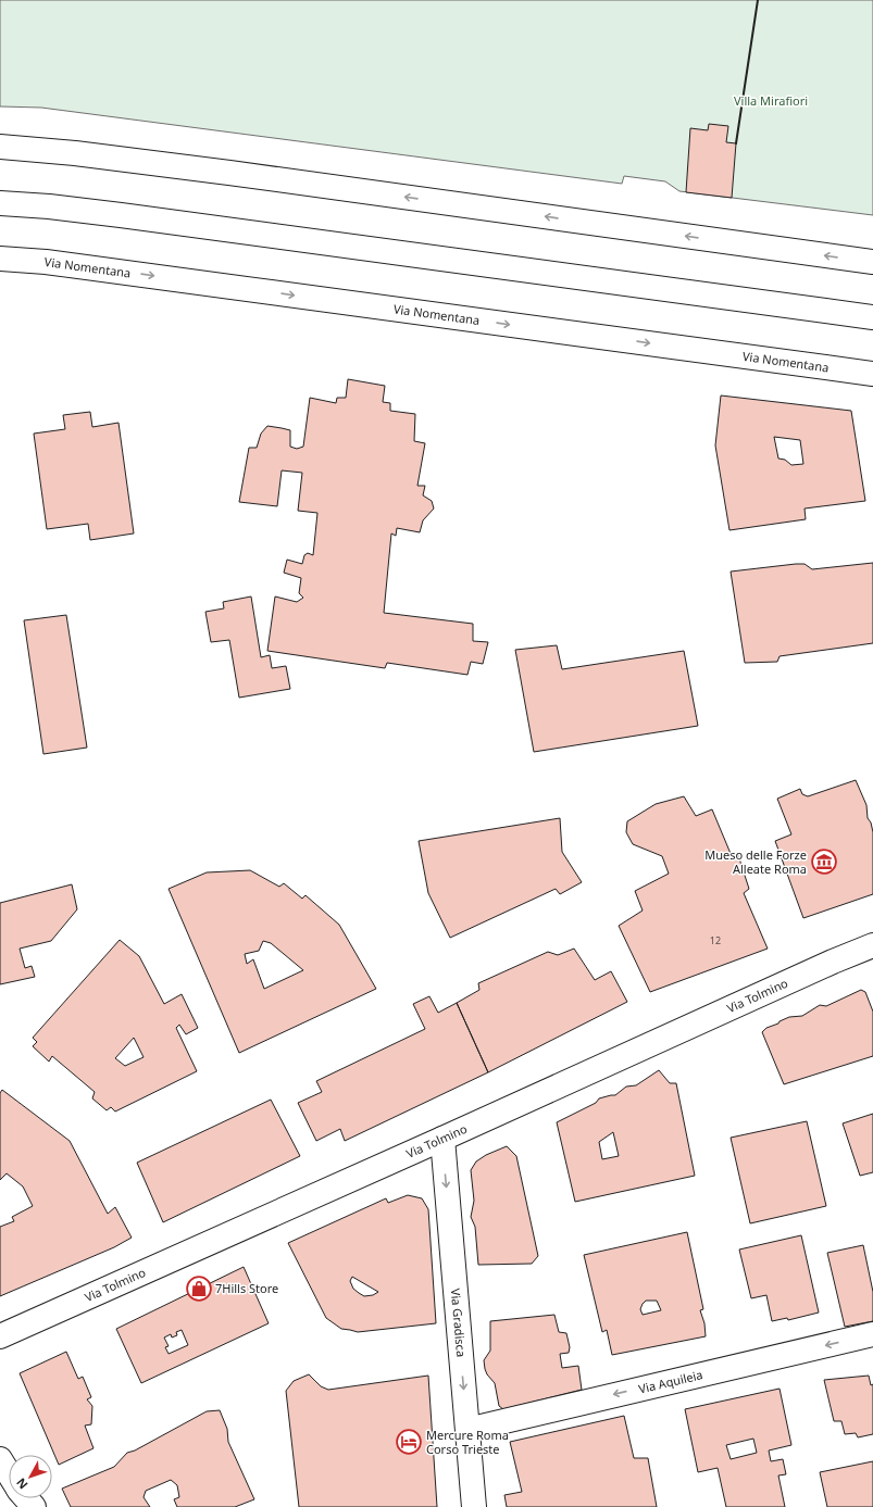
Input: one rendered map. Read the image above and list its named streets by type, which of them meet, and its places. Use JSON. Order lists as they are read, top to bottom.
{
  "streets": {
    "street": [
      "Via Nomentana",
      "Via Tolmino",
      "Via Gradisca",
      "Via Aquileia"
    ]
  },
  "crossings": [
    ["Via Tolmino", "Via Gradisca"],
    ["Via Gradisca", "Via Aquileia"]
  ],
  "one_way": ["Via Gradisca", "Via Aquileia"],
  "parks": ["Villa Mirafiori"],
  "places": {
    "museum": ["Mueso delle Forze Alleate Roma"],
    "shop": ["7Hills Store"],
    "hotel": ["Mercure Roma Corso Trieste"]
  },
  "house_numbers": ["12"],
  "north": "bottom left"
}
